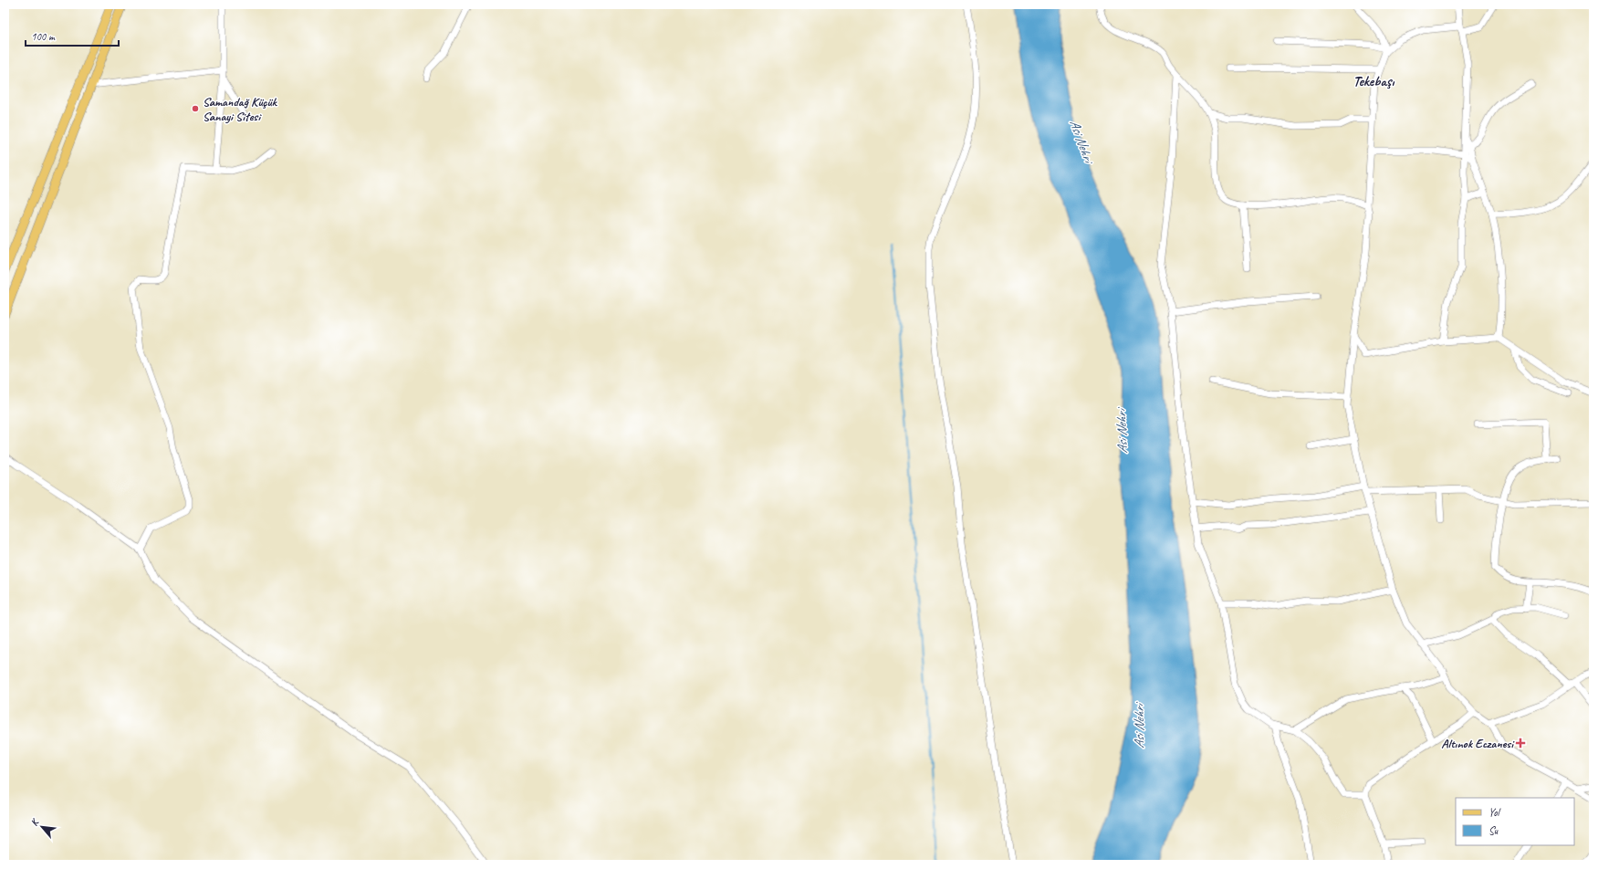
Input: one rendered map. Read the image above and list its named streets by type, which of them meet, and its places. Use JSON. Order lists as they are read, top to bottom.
{
  "districts": ["Tekebaşı"],
  "water": ["Asi Nehri"],
  "places": {
    "other": ["Samandağ Küçük Sanayi Sitesi"],
    "health": ["Altınok Eczanesi"]
  },
  "legend": ["Yol", "Su"],
  "scale_bar": "100 m",
  "north": "top left"
}
